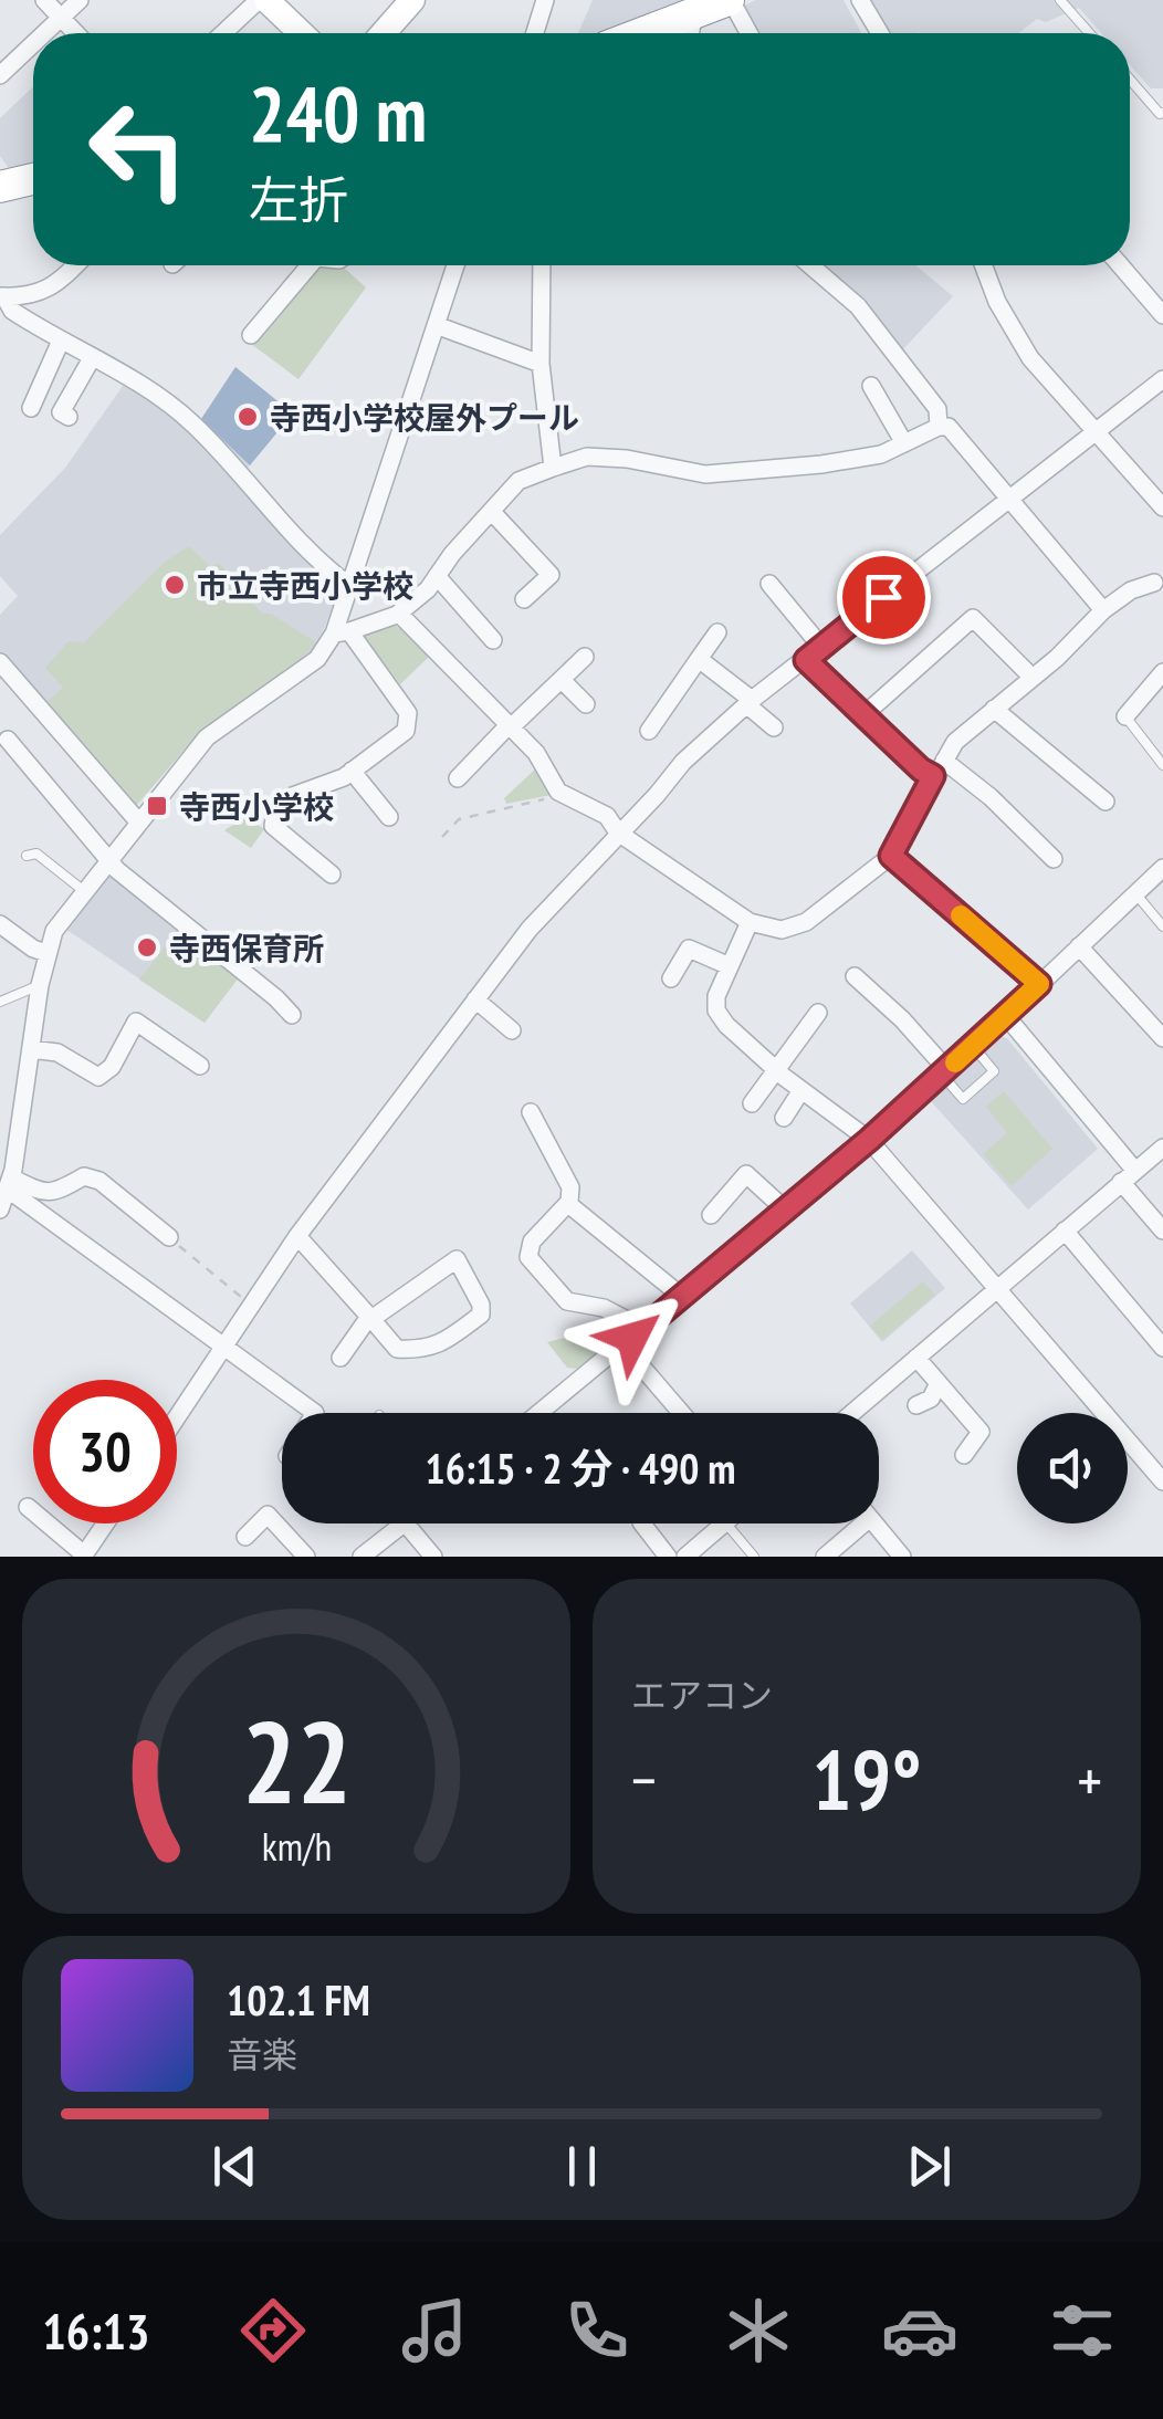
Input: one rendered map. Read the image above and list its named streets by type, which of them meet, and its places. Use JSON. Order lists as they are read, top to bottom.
{
  "places": {
    "other": ["寺西小学校屋外プール", "市立寺西小学校", "寺西保育所"],
    "transit": ["寺西小学校"]
  },
  "page": {
    "turn": ["240 m", "左折"],
    "limit": "30",
    "trip": "16:15 · 2 分 · 490 m",
    "tile": "エアコン",
    "heat": ["−", "19°", "+"],
    "song": ["102.1 FM", "音楽"],
    "tabs": "16:13",
    "gauge": ["22", "km/h"]
  }
}
